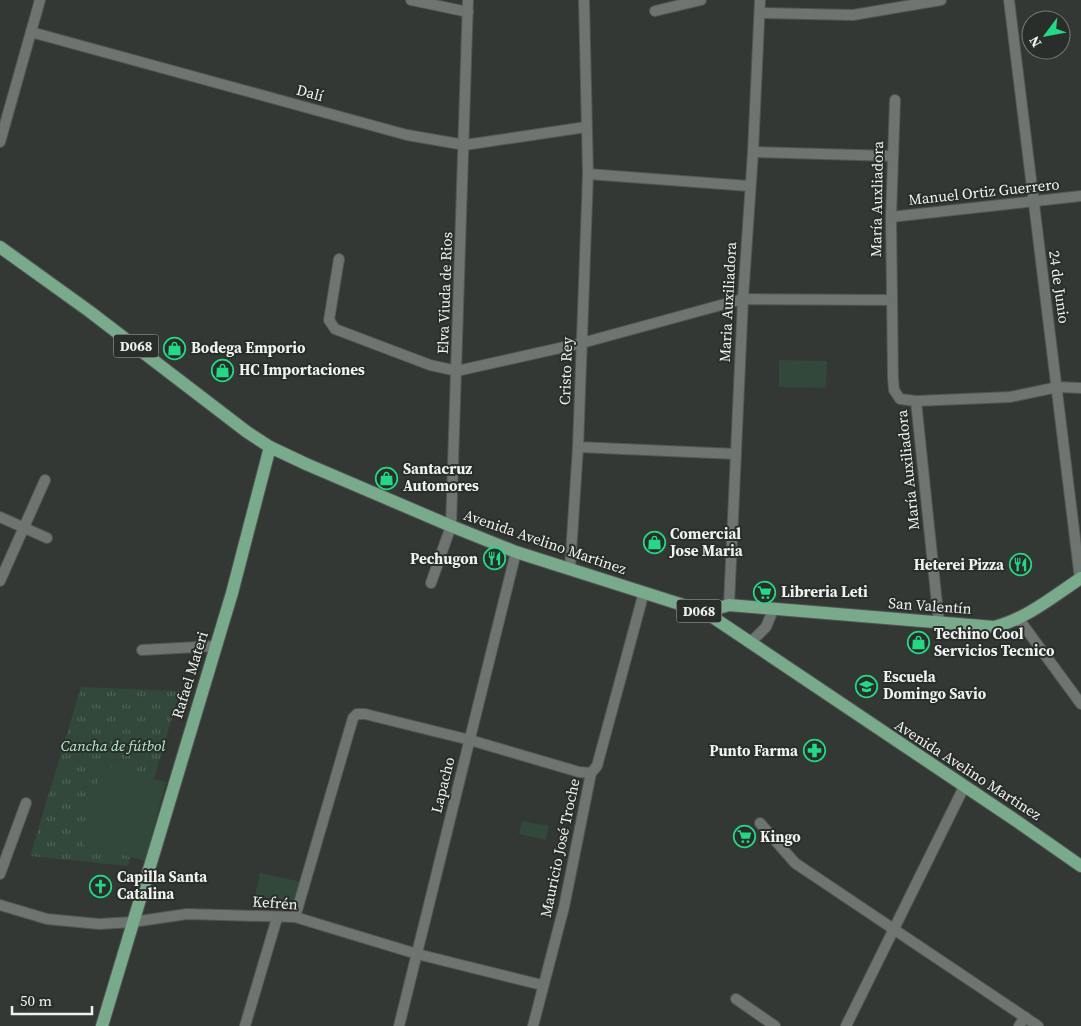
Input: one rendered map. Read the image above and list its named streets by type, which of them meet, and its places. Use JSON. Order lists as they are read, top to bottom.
{
  "streets": {
    "main road": [
      "D068",
      "Avenida Avelino Martinez",
      "San Valentín",
      "Rafael Materi"
    ],
    "street": [
      "Dalí",
      "Manuel Ortiz Guerrero",
      "María Auxliadora",
      "24 de Junio",
      "Elva Viuda de Rios",
      "Maria Auxiliadora",
      "Cristo Rey",
      "María Auxiliadora",
      "Lapacho",
      "Mauricio José Troche",
      "Kefrén"
    ]
  },
  "crossings": [
    ["Dalí", "Elva Viuda de Rios"],
    ["Dalí", "Cristo Rey"],
    ["Manuel Ortiz Guerrero", "María Auxliadora"],
    ["Manuel Ortiz Guerrero", "24 de Junio"],
    ["María Auxliadora", "María Auxiliadora"],
    ["24 de Junio", "San Valentín"],
    ["Elva Viuda de Rios", "Avenida Avelino Martinez"],
    ["Maria Auxiliadora", "San Valentín"],
    ["Cristo Rey", "Avenida Avelino Martinez"],
    ["María Auxiliadora", "San Valentín"],
    ["Avenida Avelino Martinez", "San Valentín"],
    ["Avenida Avelino Martinez", "Rafael Materi"],
    ["Avenida Avelino Martinez", "Lapacho"],
    ["Avenida Avelino Martinez", "Mauricio José Troche"],
    ["Rafael Materi", "Kefrén"],
    ["Lapacho", "Kefrén"],
    ["Mauricio José Troche", "Kefrén"]
  ],
  "parks": ["Cancha de fútbol"],
  "places": {
    "shop": [
      "Bodega Emporio",
      "HC Importaciones",
      "Santacruz Automores",
      "Comercial Jose Maria",
      "Techino Cool Servicios Tecnico"
    ],
    "restaurant": ["Pechugon", "Heterei Pizza"],
    "supermarket": ["Libreria Leti", "Kingo"],
    "school or university": ["Escuela Domingo Savio"],
    "pharmacy": ["Punto Farma"],
    "church": ["Capilla Santa Catalina"]
  },
  "scale_bar": "50 m",
  "north": "bottom left"
}
